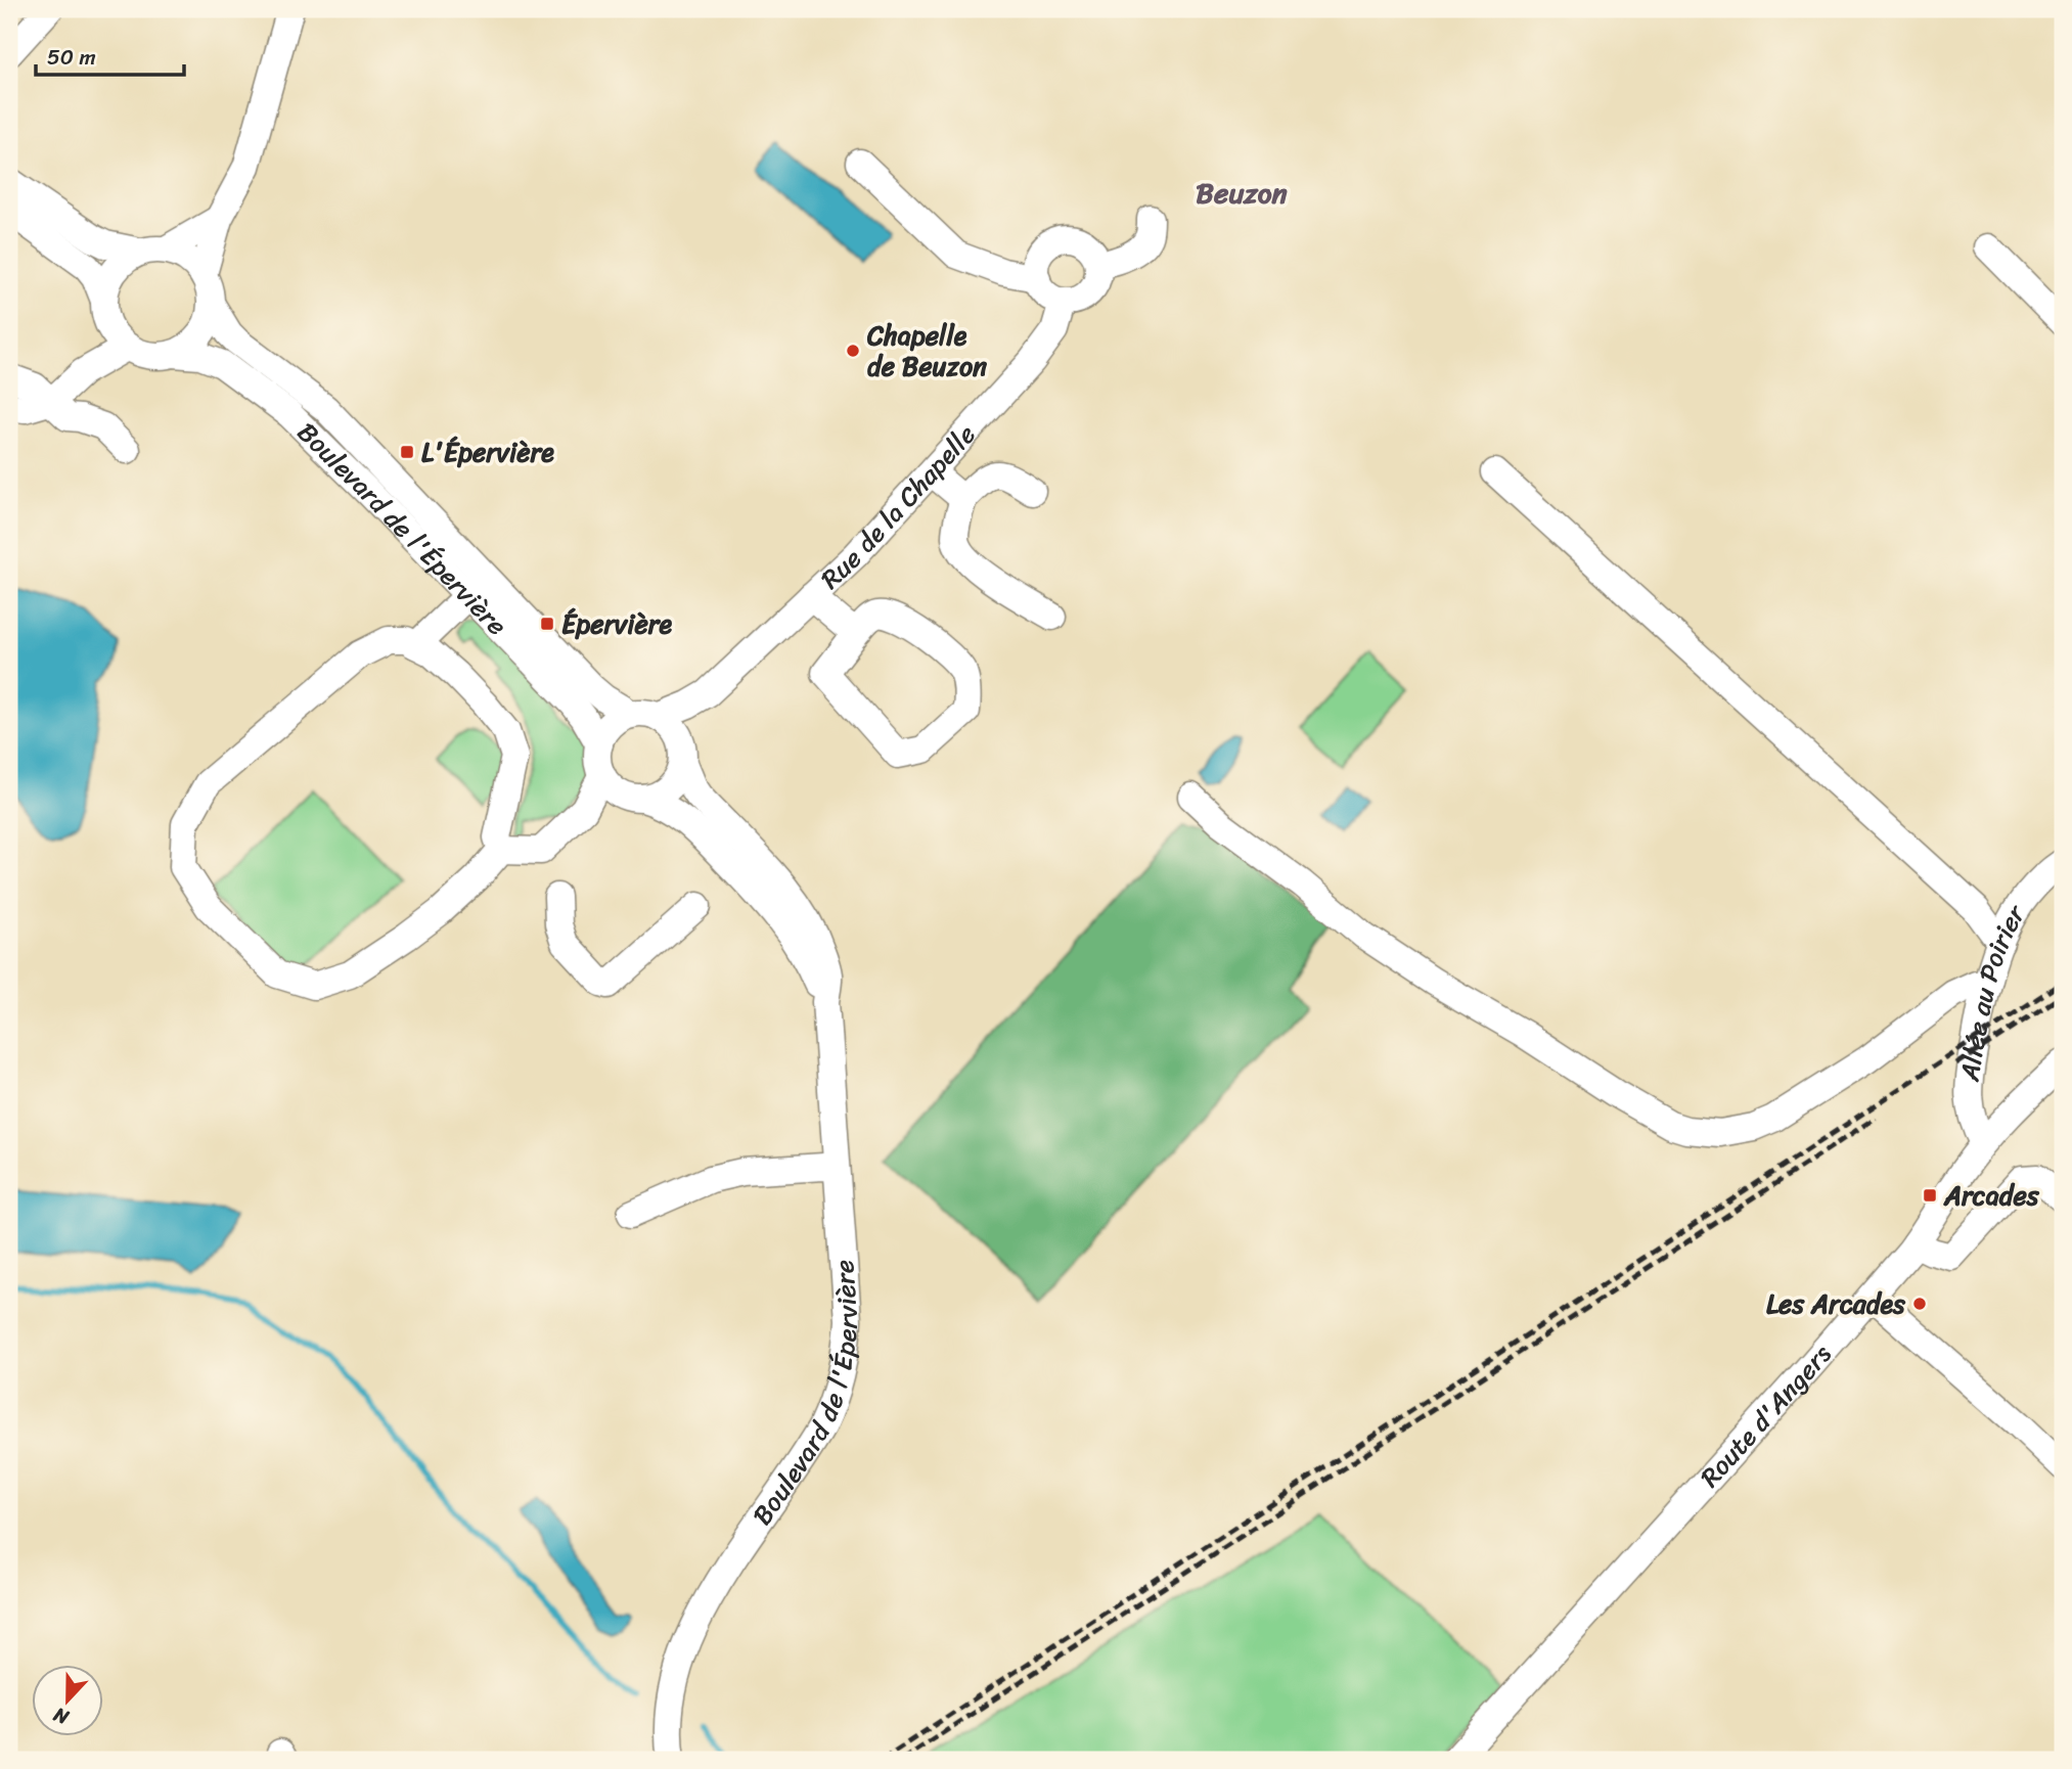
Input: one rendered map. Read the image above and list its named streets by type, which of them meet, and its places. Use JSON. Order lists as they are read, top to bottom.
{
  "streets": {
    "street": [
      "Rue de la Chapelle",
      "Boulevard de l'Épervière",
      "Allée au Poirier",
      "Route d'Angers"
    ]
  },
  "crossings": [
    ["Rue de la Chapelle", "Boulevard de l'Épervière"],
    ["Allée au Poirier", "Route d'Angers"]
  ],
  "districts": ["Beuzon"],
  "places": {
    "other": ["Chapelle de Beuzon", "Les Arcades"],
    "transit": ["L'Épervière", "Épervière", "Arcades"]
  },
  "scale_bar": "50 m",
  "north": "bottom"
}
